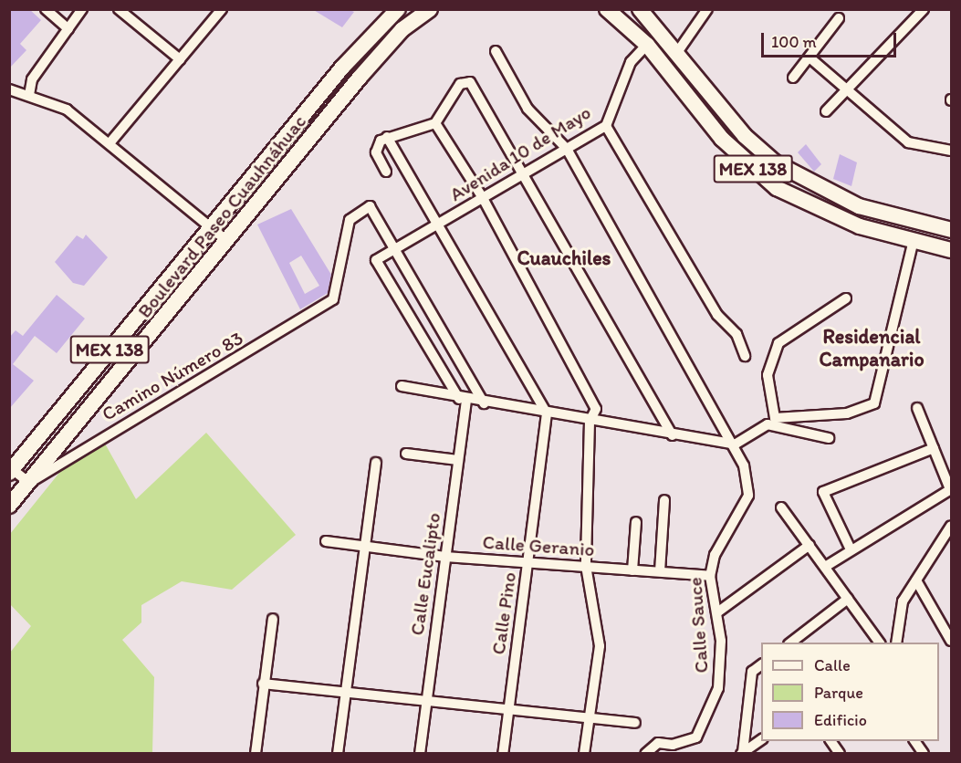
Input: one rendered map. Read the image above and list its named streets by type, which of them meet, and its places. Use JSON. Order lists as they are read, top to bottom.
{
  "streets": {
    "main road": ["MEX 138", "Boulevard Paseo Cuauhnáhuac"],
    "street": [
      "Avenida 10 de Mayo",
      "Camino Número 83",
      "Calle Geranio",
      "Calle Eucalipto",
      "Calle Pino",
      "Calle Sauce"
    ]
  },
  "crossings": [
    ["Avenida 10 de Mayo", "MEX 138"],
    ["Avenida 10 de Mayo", "Camino Número 83"],
    ["Avenida 10 de Mayo", "Calle Eucalipto"],
    ["Avenida 10 de Mayo", "Calle Sauce"],
    ["Boulevard Paseo Cuauhnáhuac", "Camino Número 83"],
    ["Calle Geranio", "Calle Eucalipto"],
    ["Calle Geranio", "Calle Pino"],
    ["Calle Geranio", "Calle Sauce"]
  ],
  "districts": ["Cuauchiles", "Residencial Campanario"],
  "legend": ["Calle", "Parque", "Edificio"],
  "scale_bar": "100 m"
}
